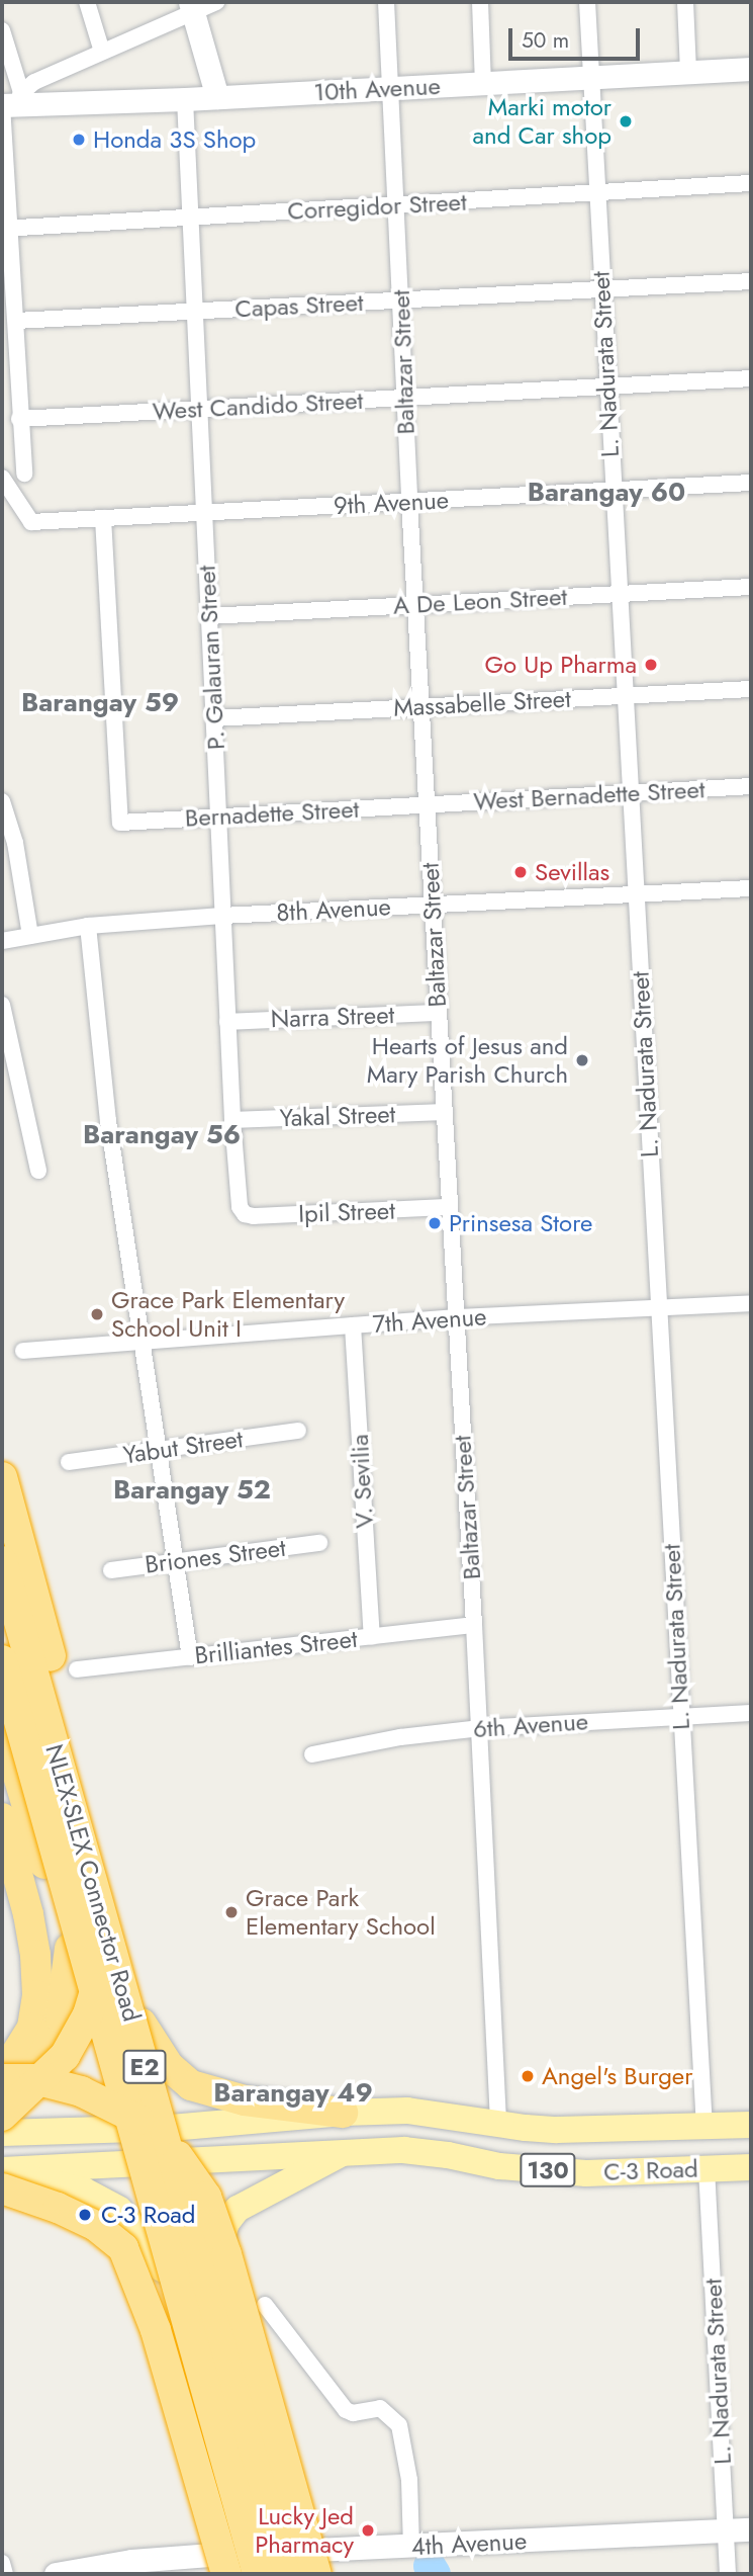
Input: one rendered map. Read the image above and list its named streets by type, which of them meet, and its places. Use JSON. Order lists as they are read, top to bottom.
{
  "streets": {
    "highway": ["NLEX-SLEX Connector Road", "E2"],
    "main road": ["130", "C-3 Road"],
    "street": [
      "10th Avenue",
      "Corregidor Street",
      "Capas Street",
      "Baltazar Street",
      "L. Nadurata Street",
      "West Candido Street",
      "9th Avenue",
      "A De Leon Street",
      "P. Galauran Street",
      "Massabelle Street",
      "West Bernadette Street",
      "Bernadette Street",
      "8th Avenue",
      "Narra Street",
      "Yakal Street",
      "Ipil Street",
      "7th Avenue",
      "Yabut Street",
      "V. Sevilia",
      "Briones Street",
      "Brilliantes Street",
      "6th Avenue",
      "4th Avenue"
    ]
  },
  "crossings": [
    ["10th Avenue", "Baltazar Street"],
    ["10th Avenue", "L. Nadurata Street"],
    ["10th Avenue", "P. Galauran Street"],
    ["Corregidor Street", "Baltazar Street"],
    ["Corregidor Street", "L. Nadurata Street"],
    ["Corregidor Street", "P. Galauran Street"],
    ["Capas Street", "Baltazar Street"],
    ["Capas Street", "L. Nadurata Street"],
    ["Capas Street", "P. Galauran Street"],
    ["Baltazar Street", "West Candido Street"],
    ["Baltazar Street", "9th Avenue"],
    ["Baltazar Street", "A De Leon Street"],
    ["Baltazar Street", "Massabelle Street"],
    ["Baltazar Street", "West Bernadette Street"],
    ["Baltazar Street", "Bernadette Street"],
    ["Baltazar Street", "8th Avenue"],
    ["Baltazar Street", "Narra Street"],
    ["Baltazar Street", "Yakal Street"],
    ["Baltazar Street", "Ipil Street"],
    ["Baltazar Street", "7th Avenue"],
    ["Baltazar Street", "Brilliantes Street"],
    ["Baltazar Street", "6th Avenue"],
    ["Baltazar Street", "C-3 Road"],
    ["L. Nadurata Street", "West Candido Street"],
    ["L. Nadurata Street", "9th Avenue"],
    ["L. Nadurata Street", "A De Leon Street"],
    ["L. Nadurata Street", "Massabelle Street"],
    ["L. Nadurata Street", "West Bernadette Street"],
    ["L. Nadurata Street", "8th Avenue"],
    ["L. Nadurata Street", "7th Avenue"],
    ["L. Nadurata Street", "6th Avenue"],
    ["L. Nadurata Street", "C-3 Road"],
    ["L. Nadurata Street", "4th Avenue"],
    ["West Candido Street", "P. Galauran Street"],
    ["9th Avenue", "P. Galauran Street"],
    ["9th Avenue", "Bernadette Street"],
    ["A De Leon Street", "P. Galauran Street"],
    ["P. Galauran Street", "Massabelle Street"],
    ["P. Galauran Street", "Bernadette Street"],
    ["P. Galauran Street", "8th Avenue"],
    ["P. Galauran Street", "Narra Street"],
    ["P. Galauran Street", "Yakal Street"],
    ["P. Galauran Street", "Ipil Street"],
    ["West Bernadette Street", "Bernadette Street"],
    ["7th Avenue", "V. Sevilia"],
    ["V. Sevilia", "Brilliantes Street"],
    ["NLEX-SLEX Connector Road", "4th Avenue"]
  ],
  "districts": [
    "Barangay 60",
    "Barangay 59",
    "Barangay 56",
    "Barangay 52",
    "Barangay 49"
  ],
  "places": [
    "Marki motor and Car shop",
    "Honda 3S Shop",
    "Go Up Pharma",
    "Sevillas",
    "Hearts of Jesus and Mary Parish Church",
    "Prinsesa Store",
    "Grace Park Elementary School Unit I",
    "Grace Park Elementary School",
    "Angel's Burger",
    "C-3 Road",
    "Lucky Jed Pharmacy"
  ],
  "scale_bar": "50 m"
}
